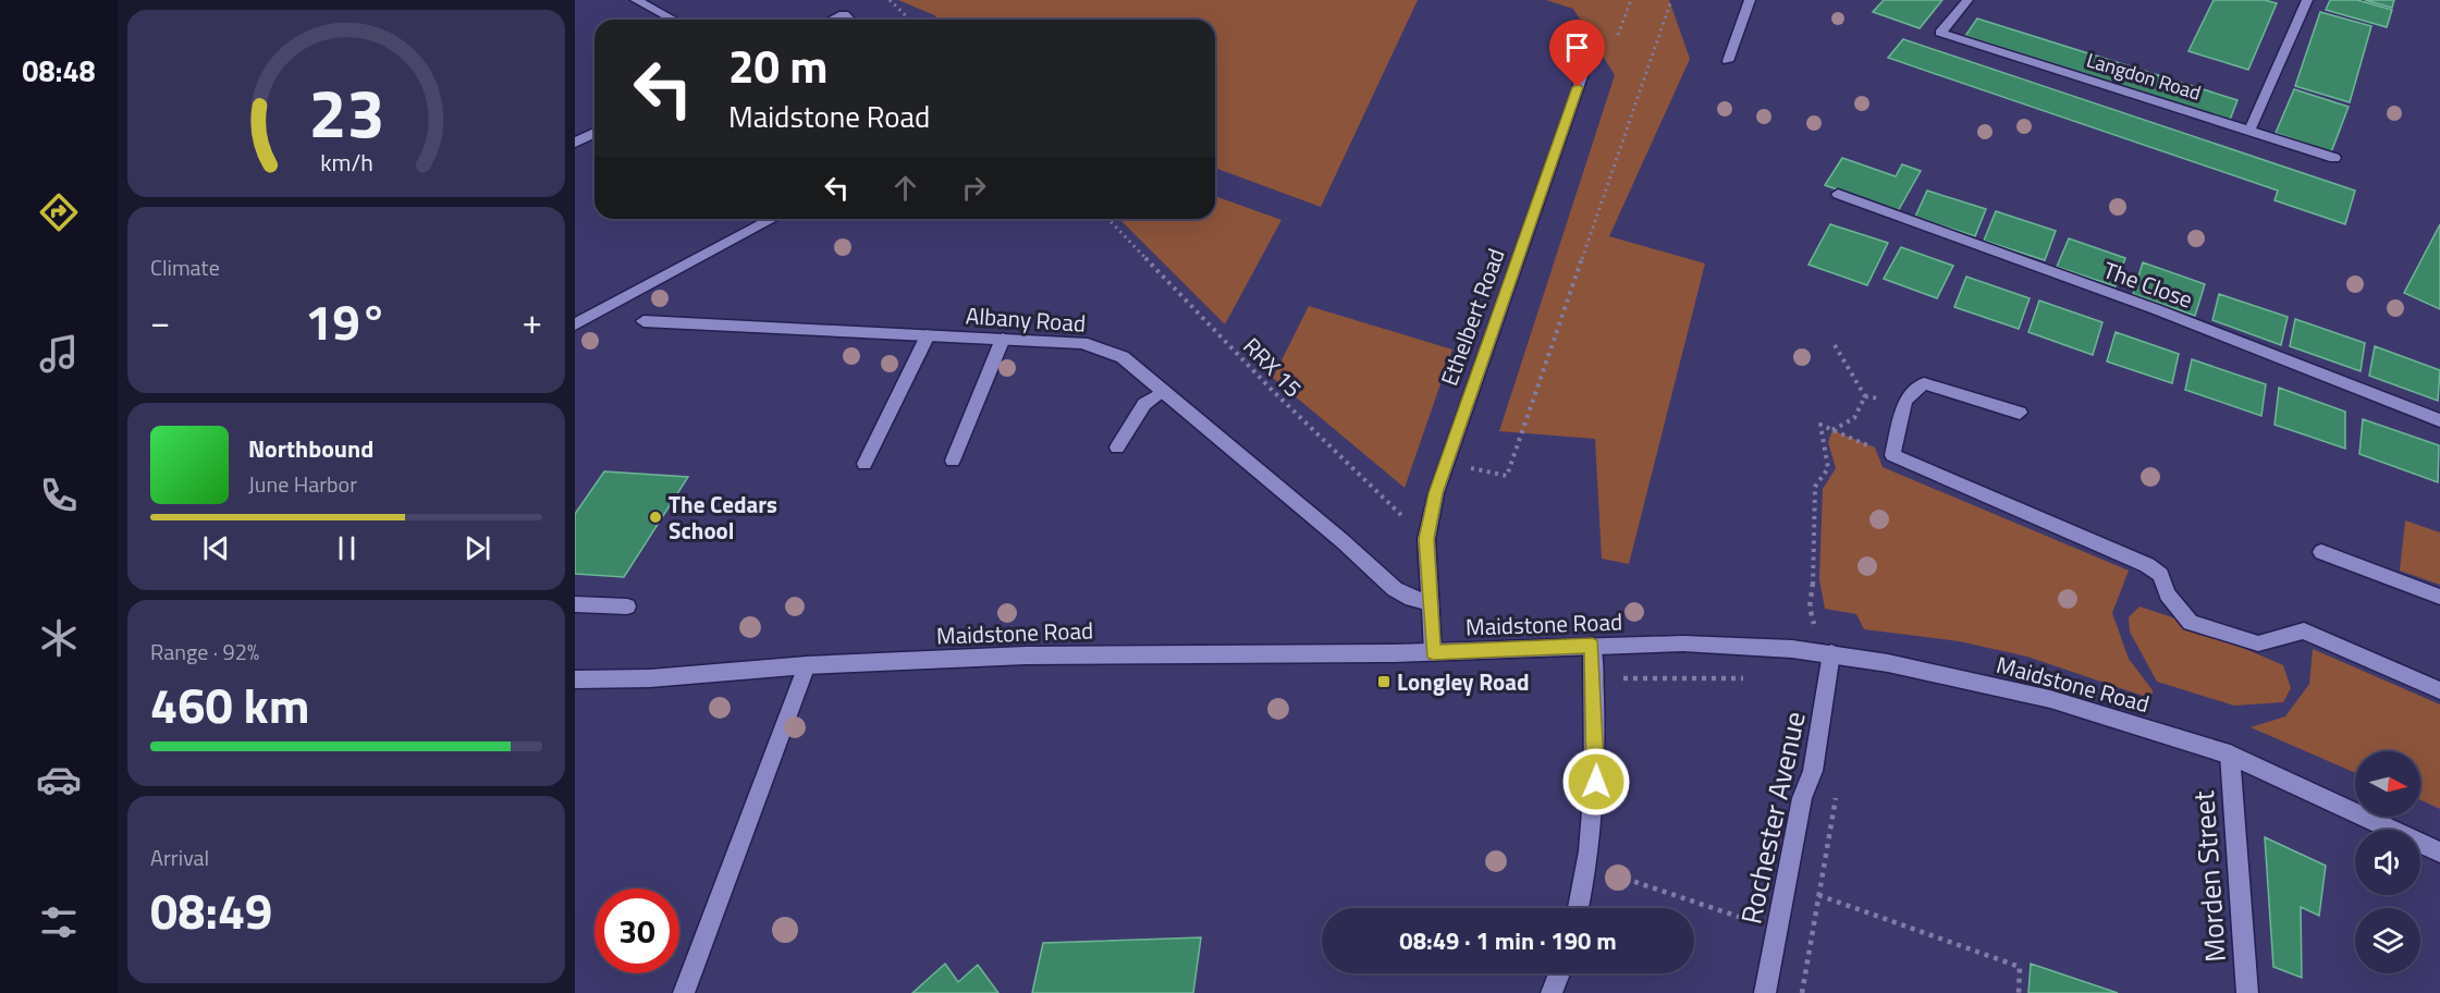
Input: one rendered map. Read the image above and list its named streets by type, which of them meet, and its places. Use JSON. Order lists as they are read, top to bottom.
{
  "streets": {
    "street": [
      "Langdon Road",
      "The Close",
      "Ethelbert Road",
      "Albany Road",
      "Maidstone Road",
      "Rochester Avenue",
      "Morden Street"
    ],
    "path": ["RRX 15"]
  },
  "crossings": [
    ["Ethelbert Road", "Albany Road"],
    ["Ethelbert Road", "RRX 15"],
    ["Ethelbert Road", "Maidstone Road"],
    ["Maidstone Road", "Rochester Avenue"],
    ["Maidstone Road", "Morden Street"]
  ],
  "places": {
    "other": ["The Cedars School"],
    "transit": ["Longley Road"]
  },
  "north": "right",
  "page": {
    "tabs": "08:48",
    "turn": ["20 m", "Maidstone Road"],
    "tile": [
      "Climate",
      ["Range · 92%", "460 km"],
      ["Arrival", "08:49"]
    ],
    "heat": ["−", "19°", "+"],
    "song": ["Northbound", "June Harbor"],
    "limit": "30",
    "trip": "08:49 · 1 min · 190 m",
    "gauge": ["23", "km/h"]
  }
}
